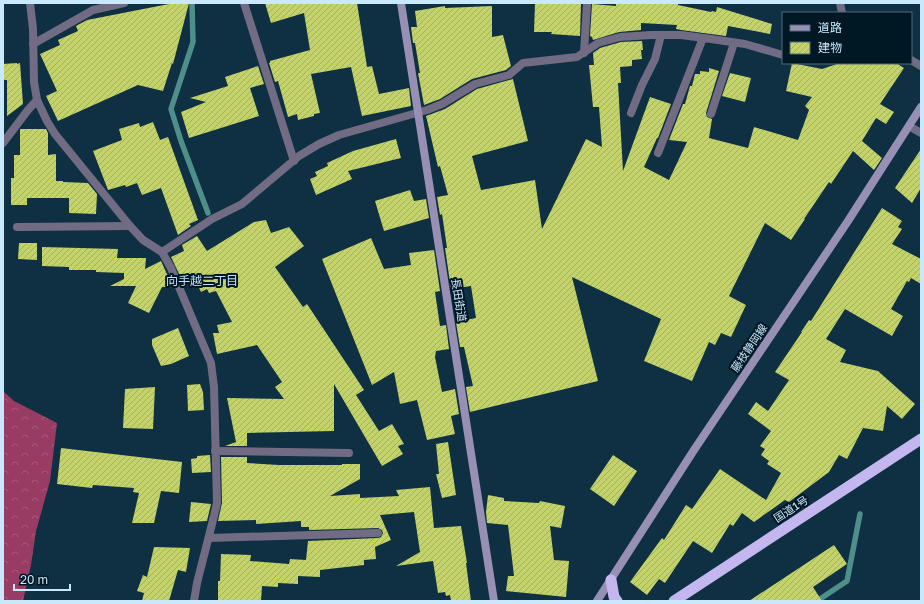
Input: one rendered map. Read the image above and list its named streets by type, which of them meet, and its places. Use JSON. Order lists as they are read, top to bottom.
{
  "streets": {
    "highway": ["国道1号"],
    "main road": ["長田街道", "藤枝静岡線"]
  },
  "districts": ["向手越二丁目"],
  "legend": ["道路", "建物"],
  "scale_bar": "20 m"
}
